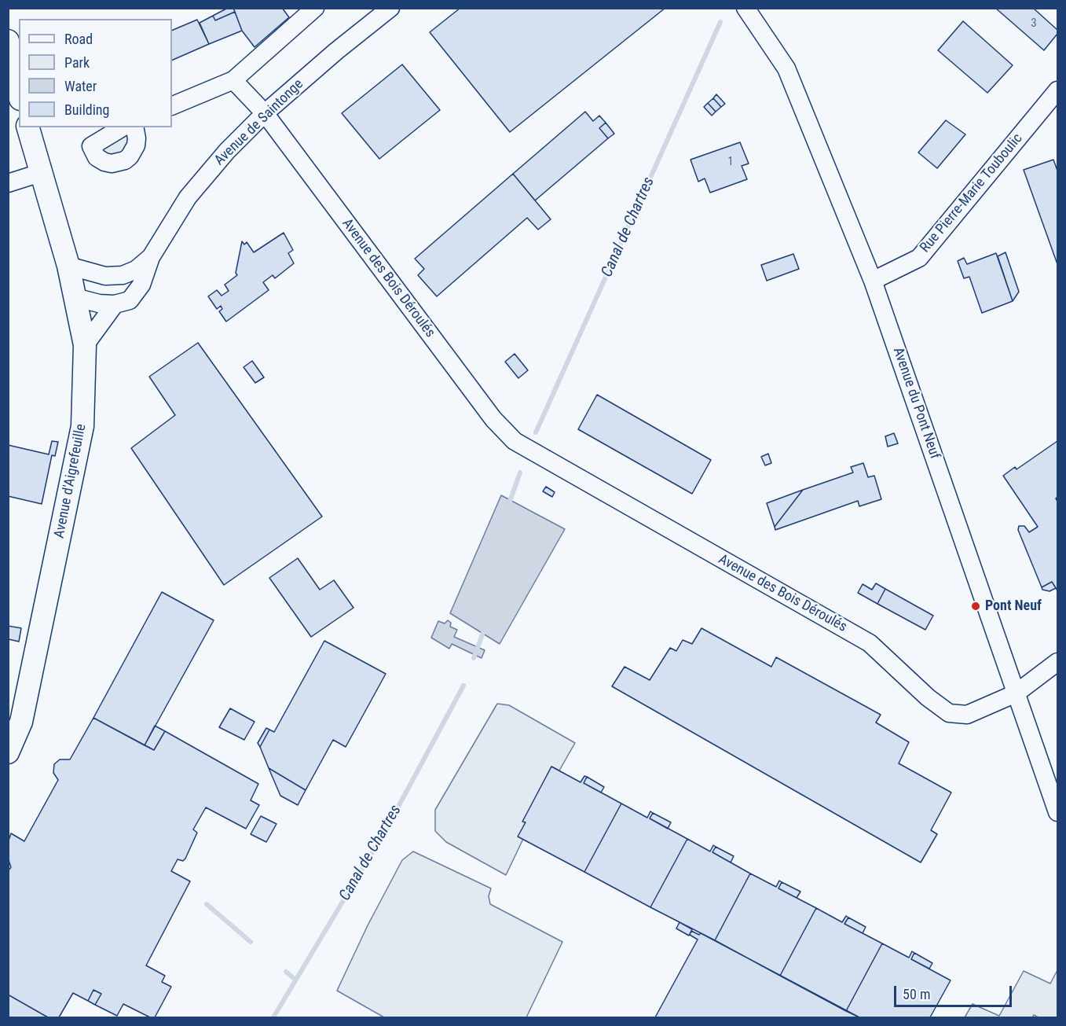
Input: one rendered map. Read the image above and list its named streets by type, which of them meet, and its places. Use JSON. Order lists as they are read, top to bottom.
{
  "streets": {
    "main road": ["Avenue d'Aigrefeuille"],
    "street": [
      "Avenue de Saintonge",
      "Rue Pierre-Marie Touboulic",
      "Avenue des Bois Déroulés",
      "Avenue du Pont Neuf"
    ]
  },
  "crossings": [
    ["Avenue de Saintonge", "Avenue des Bois Déroulés"],
    ["Avenue de Saintonge", "Avenue d'Aigrefeuille"],
    ["Rue Pierre-Marie Touboulic", "Avenue du Pont Neuf"],
    ["Avenue des Bois Déroulés", "Avenue du Pont Neuf"]
  ],
  "water": ["Canal de Chartres"],
  "places": ["Pont Neuf"],
  "house_numbers": ["3", "1"],
  "legend": [
    "Road",
    "Park",
    "Water",
    "Building"
  ],
  "scale_bar": "50 m"
}
